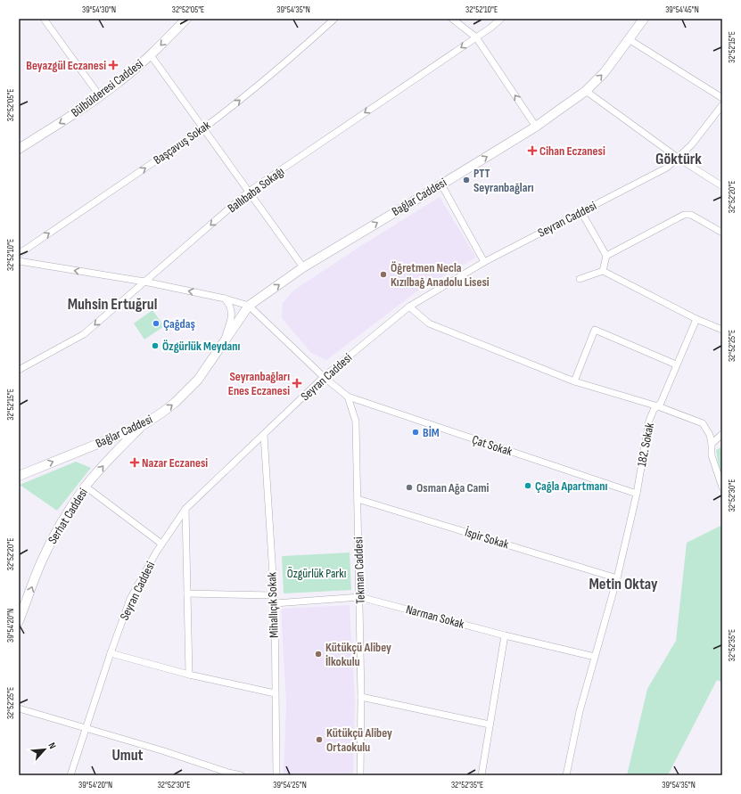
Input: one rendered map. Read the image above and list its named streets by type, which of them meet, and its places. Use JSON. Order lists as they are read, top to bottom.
{
  "streets": {
    "main road": ["Bülbülderesi Caddesi", "Bağlar Caddesi", "Serhat Caddesi"],
    "street": [
      "Başçavuş Sokak",
      "Ballıbaba Sokağı",
      "Seyran Caddesi",
      "182. Sokak",
      "Çat Sokak",
      "İspir Sokak",
      "Tekman Caddesi",
      "Mihallıçık Sokak",
      "Narman Sokak"
    ]
  },
  "crossings": [
    ["Bağlar Caddesi", "Serhat Caddesi"],
    ["Seyran Caddesi", "Mihallıçık Sokak"],
    ["182. Sokak", "Çat Sokak"],
    ["182. Sokak", "İspir Sokak"],
    ["182. Sokak", "Narman Sokak"],
    ["Çat Sokak", "Tekman Caddesi"],
    ["İspir Sokak", "Tekman Caddesi"],
    ["Tekman Caddesi", "Narman Sokak"],
    ["Mihallıçık Sokak", "Narman Sokak"]
  ],
  "one_way": [
    "Bülbülderesi Caddesi",
    "Başçavuş Sokak",
    "Ballıbaba Sokağı",
    "Bağlar Caddesi",
    "Serhat Caddesi"
  ],
  "districts": [
    "Göktürk",
    "Muhsin Ertuğrul",
    "Metin Oktay",
    "Umut"
  ],
  "parks": ["Özgürlük Parkı"],
  "places": {
    "health": [
      "Beyazgül Eczanesi",
      "Cihan Eczanesi",
      "Seyranbağları Enes Eczanesi",
      "Nazar Eczanesi"
    ],
    "other": [
      "PTT Seyranbağları",
      "Öğretmen Necla Kızılbağ Anadolu Lisesi",
      "Çağdaş",
      "Özgürlük Meydanı",
      "BİM",
      "Çağla Apartmanı",
      "Osman Ağa Cami",
      "Kütükçü Alibey İlkokulu",
      "Kütükçü Alibey Ortaokulu"
    ]
  },
  "north": "top right",
  "coordinates": [
    "39°54'30\"N",
    "32°52'05\"E",
    "39°54'35\"N",
    "32°52'10\"E",
    "39°54'45\"N",
    "32°52'15\"E",
    "32°52'20\"E",
    "32°52'25\"E",
    "32°52'30\"E",
    "39°54'20\"N",
    "32°52'35\"E",
    "39°54'25\"N"
  ]
}
